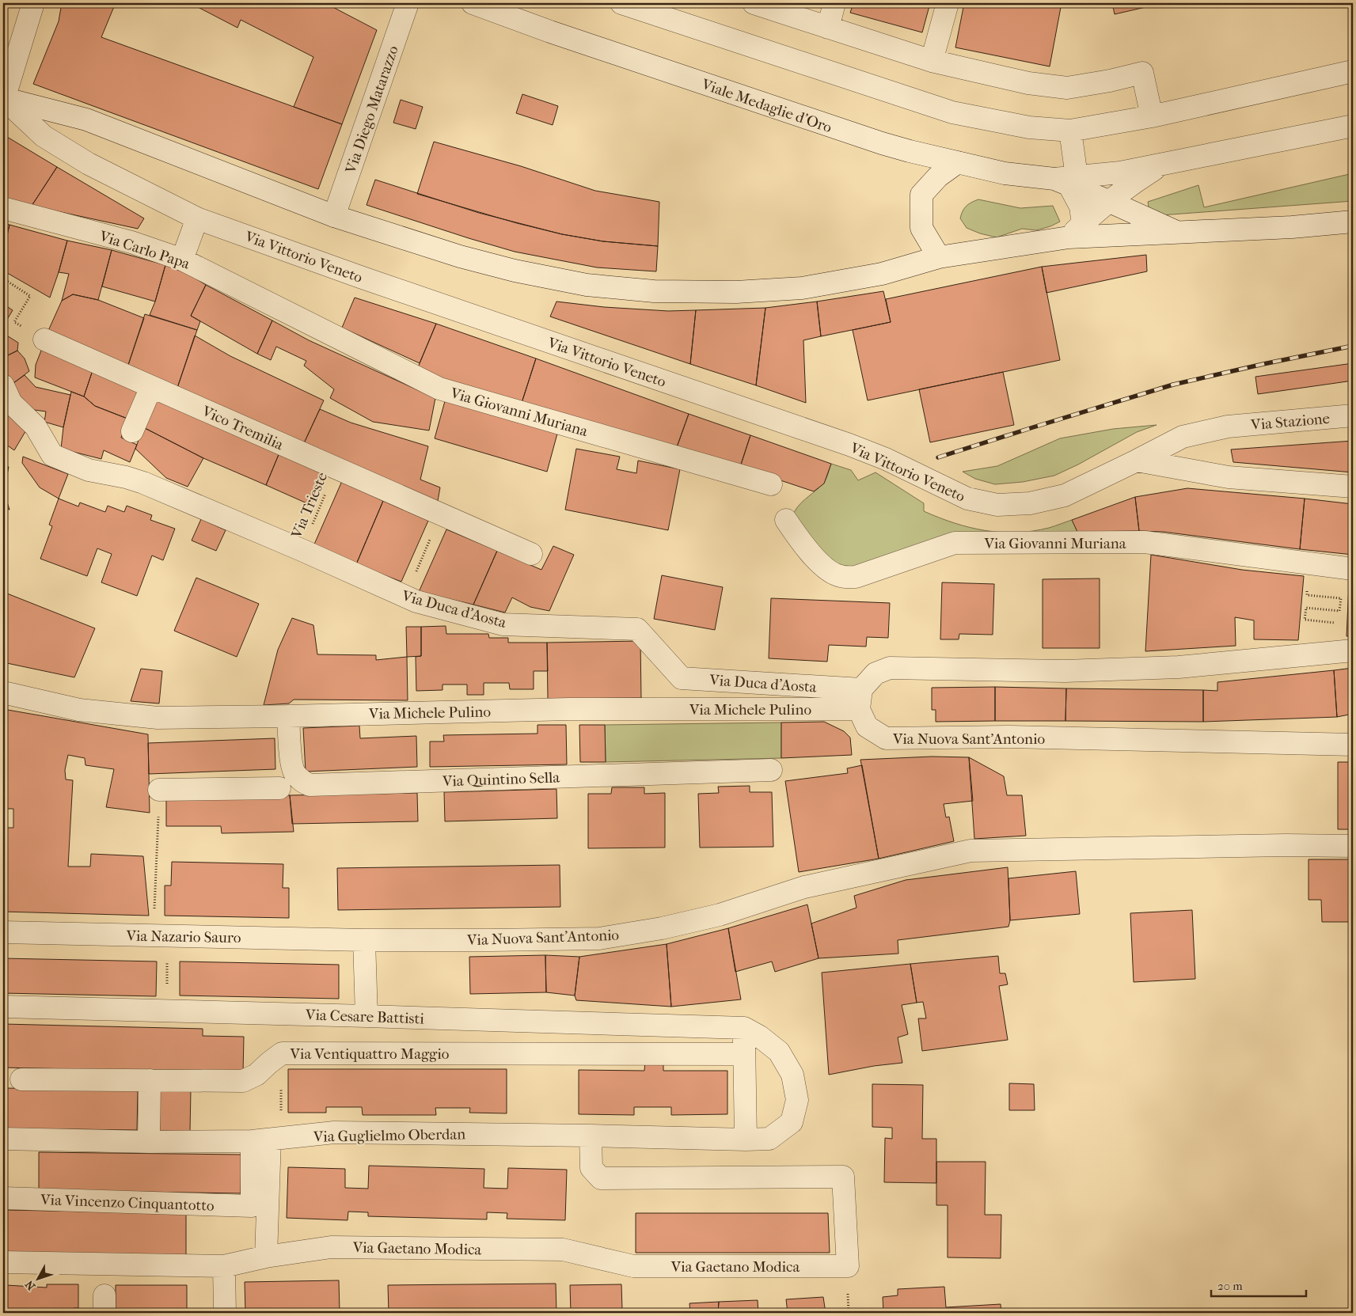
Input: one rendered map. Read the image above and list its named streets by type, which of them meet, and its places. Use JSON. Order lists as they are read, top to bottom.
{
  "streets": {
    "street": [
      "Viale Medaglie d'Oro",
      "Via Diego Matarazzo",
      "Via Carlo Papa",
      "Via Vittorio Veneto",
      "Via Giovanni Muriana",
      "Via Stazione",
      "Vico Tremilia",
      "Via Duca d'Aosta",
      "Via Michele Pulino",
      "Via Nuova Sant'Antonio",
      "Via Quintino Sella",
      "Via Nazario Sauro",
      "Via Cesare Battisti",
      "Via Ventiquattro Maggio",
      "Via Guglielmo Oberdan",
      "Via Vincenzo Cinquantotto",
      "Via Gaetano Modica"
    ],
    "path": ["Via Trieste"]
  },
  "crossings": [
    ["Via Carlo Papa", "Via Giovanni Muriana"],
    ["Via Vittorio Veneto", "Via Stazione"],
    ["Vico Tremilia", "Via Trieste"],
    ["Via Trieste", "Via Duca d'Aosta"],
    ["Via Duca d'Aosta", "Via Michele Pulino"],
    ["Via Duca d'Aosta", "Via Nuova Sant'Antonio"],
    ["Via Michele Pulino", "Via Nuova Sant'Antonio"],
    ["Via Michele Pulino", "Via Quintino Sella"],
    ["Via Nuova Sant'Antonio", "Via Nazario Sauro"],
    ["Via Cesare Battisti", "Via Guglielmo Oberdan"],
    ["Via Guglielmo Oberdan", "Via Vincenzo Cinquantotto"],
    ["Via Guglielmo Oberdan", "Via Gaetano Modica"]
  ],
  "scale_bar": "20 m",
  "north": "bottom left"
}
